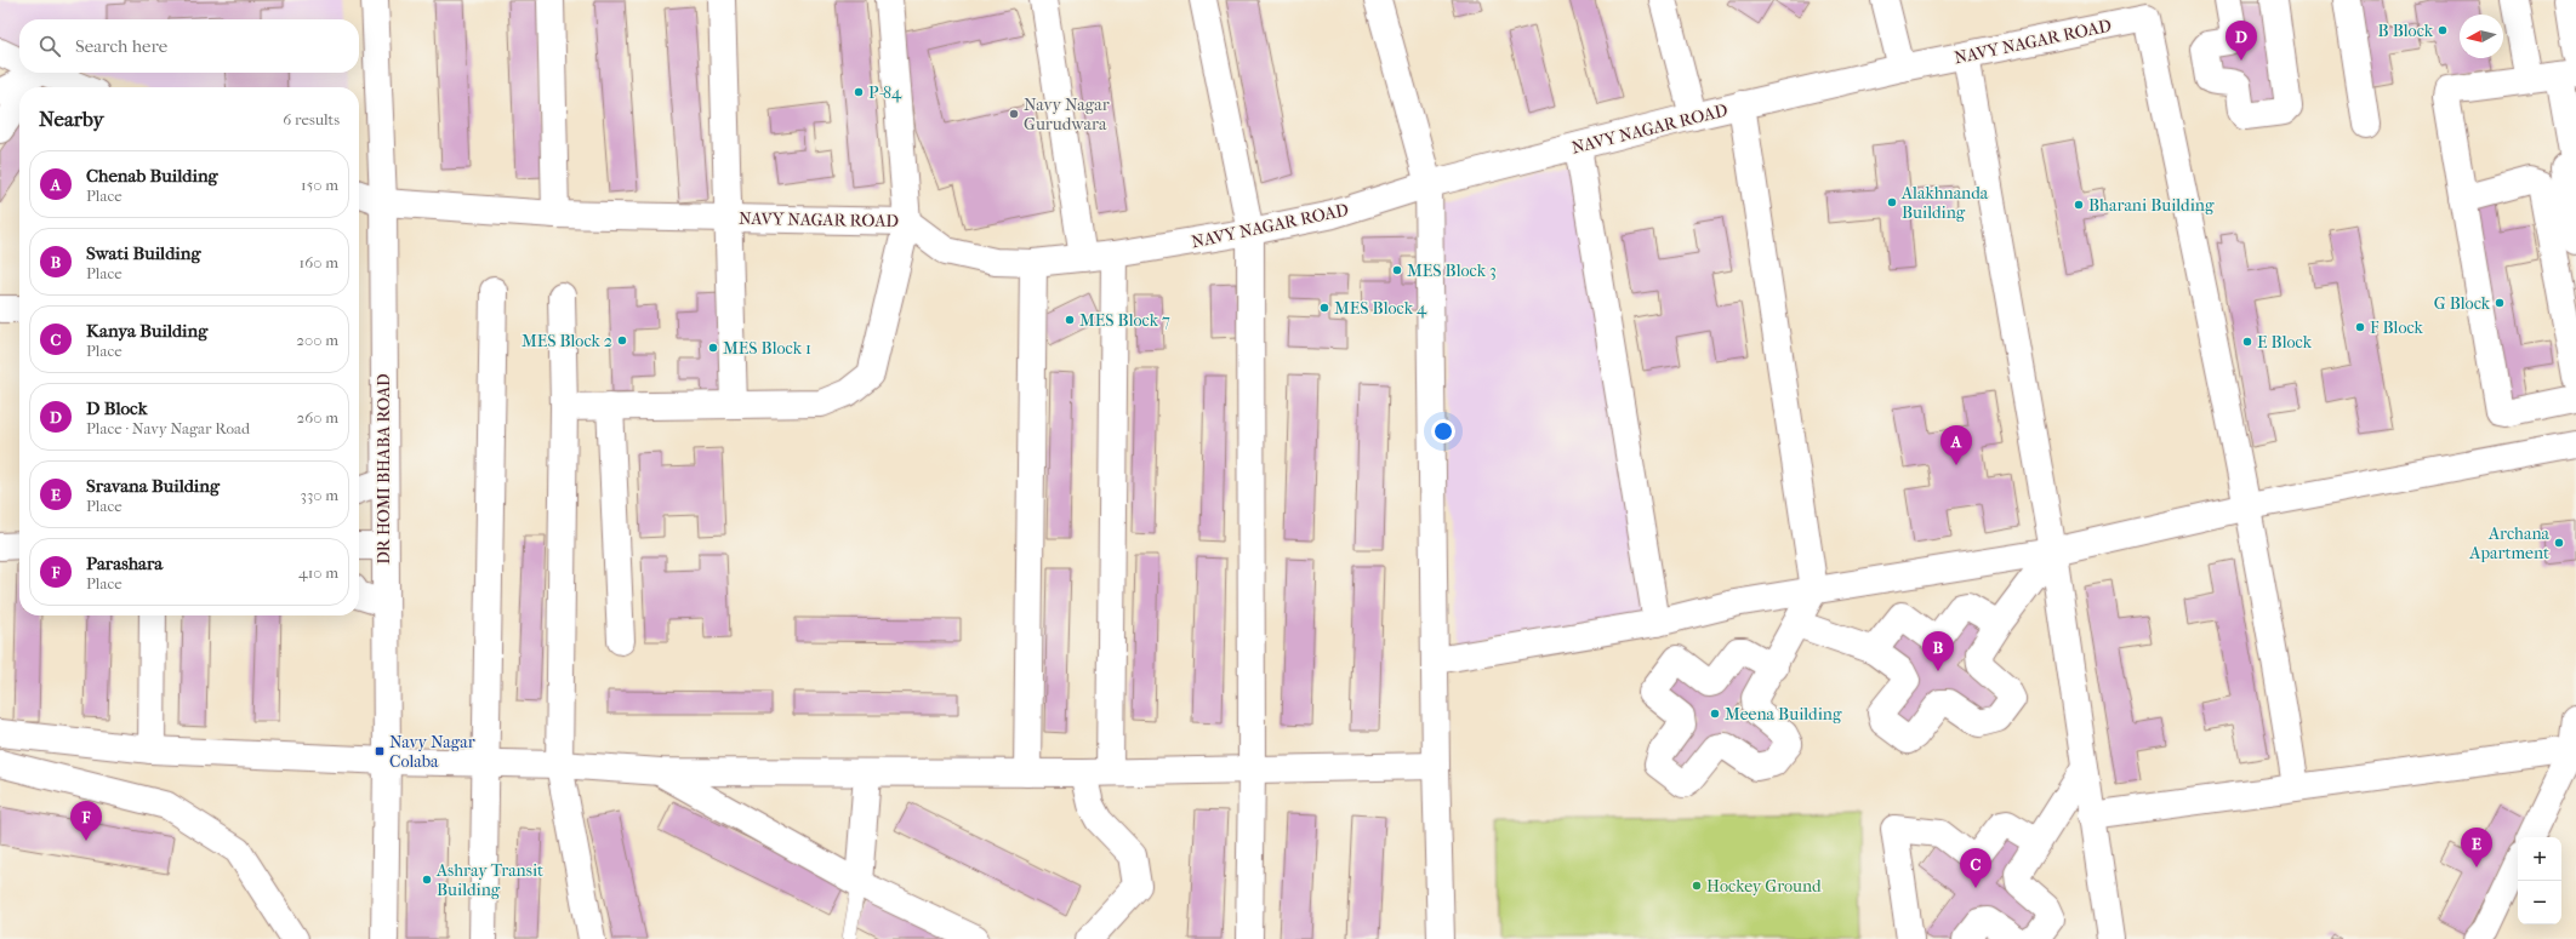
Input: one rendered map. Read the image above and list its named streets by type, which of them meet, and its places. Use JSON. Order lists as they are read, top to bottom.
{
  "streets": {
    "street": ["NAVY NAGAR ROAD", "DR HOMI BHABA ROAD"]
  },
  "crossings": [
    ["NAVY NAGAR ROAD", "DR HOMI BHABA ROAD"]
  ],
  "places": {
    "other": [
      "B Block",
      "P-84",
      "Navy Nagar Gurudwara",
      "Alakhnanda Building",
      "Bharani Building",
      "MES Block 3",
      "G Block",
      "MES Block 4",
      "MES Block 7",
      "F Block",
      "MES Block 2",
      "E Block",
      "MES Block 1",
      "Archana Apartment",
      "Meena Building",
      "Ashray Transit Building",
      "Hockey Ground"
    ],
    "transit": ["Navy Nagar Colaba"]
  },
  "north": "left",
  "page": {
    "search": "Search here",
    "pins": [
      "D",
      "A",
      "B",
      "F",
      "E",
      "C"
    ],
    "heading": ["Nearby", "6 results"],
    "list": [
      {
        "mark": "A",
        "name": "Chenab Building",
        "note": "Place",
        "value": "150 m"
      },
      {
        "mark": "B",
        "name": "Swati Building",
        "note": "Place",
        "value": "160 m"
      },
      {
        "mark": "C",
        "name": "Kanya Building",
        "note": "Place",
        "value": "200 m"
      },
      {
        "mark": "D",
        "name": "D Block",
        "note": "Place · Navy Nagar Road",
        "value": "260 m"
      },
      {
        "mark": "E",
        "name": "Sravana Building",
        "note": "Place",
        "value": "330 m"
      },
      {
        "mark": "F",
        "name": "Parashara",
        "note": "Place",
        "value": "410 m"
      }
    ],
    "map_buttons": ["+", "−"]
  }
}
